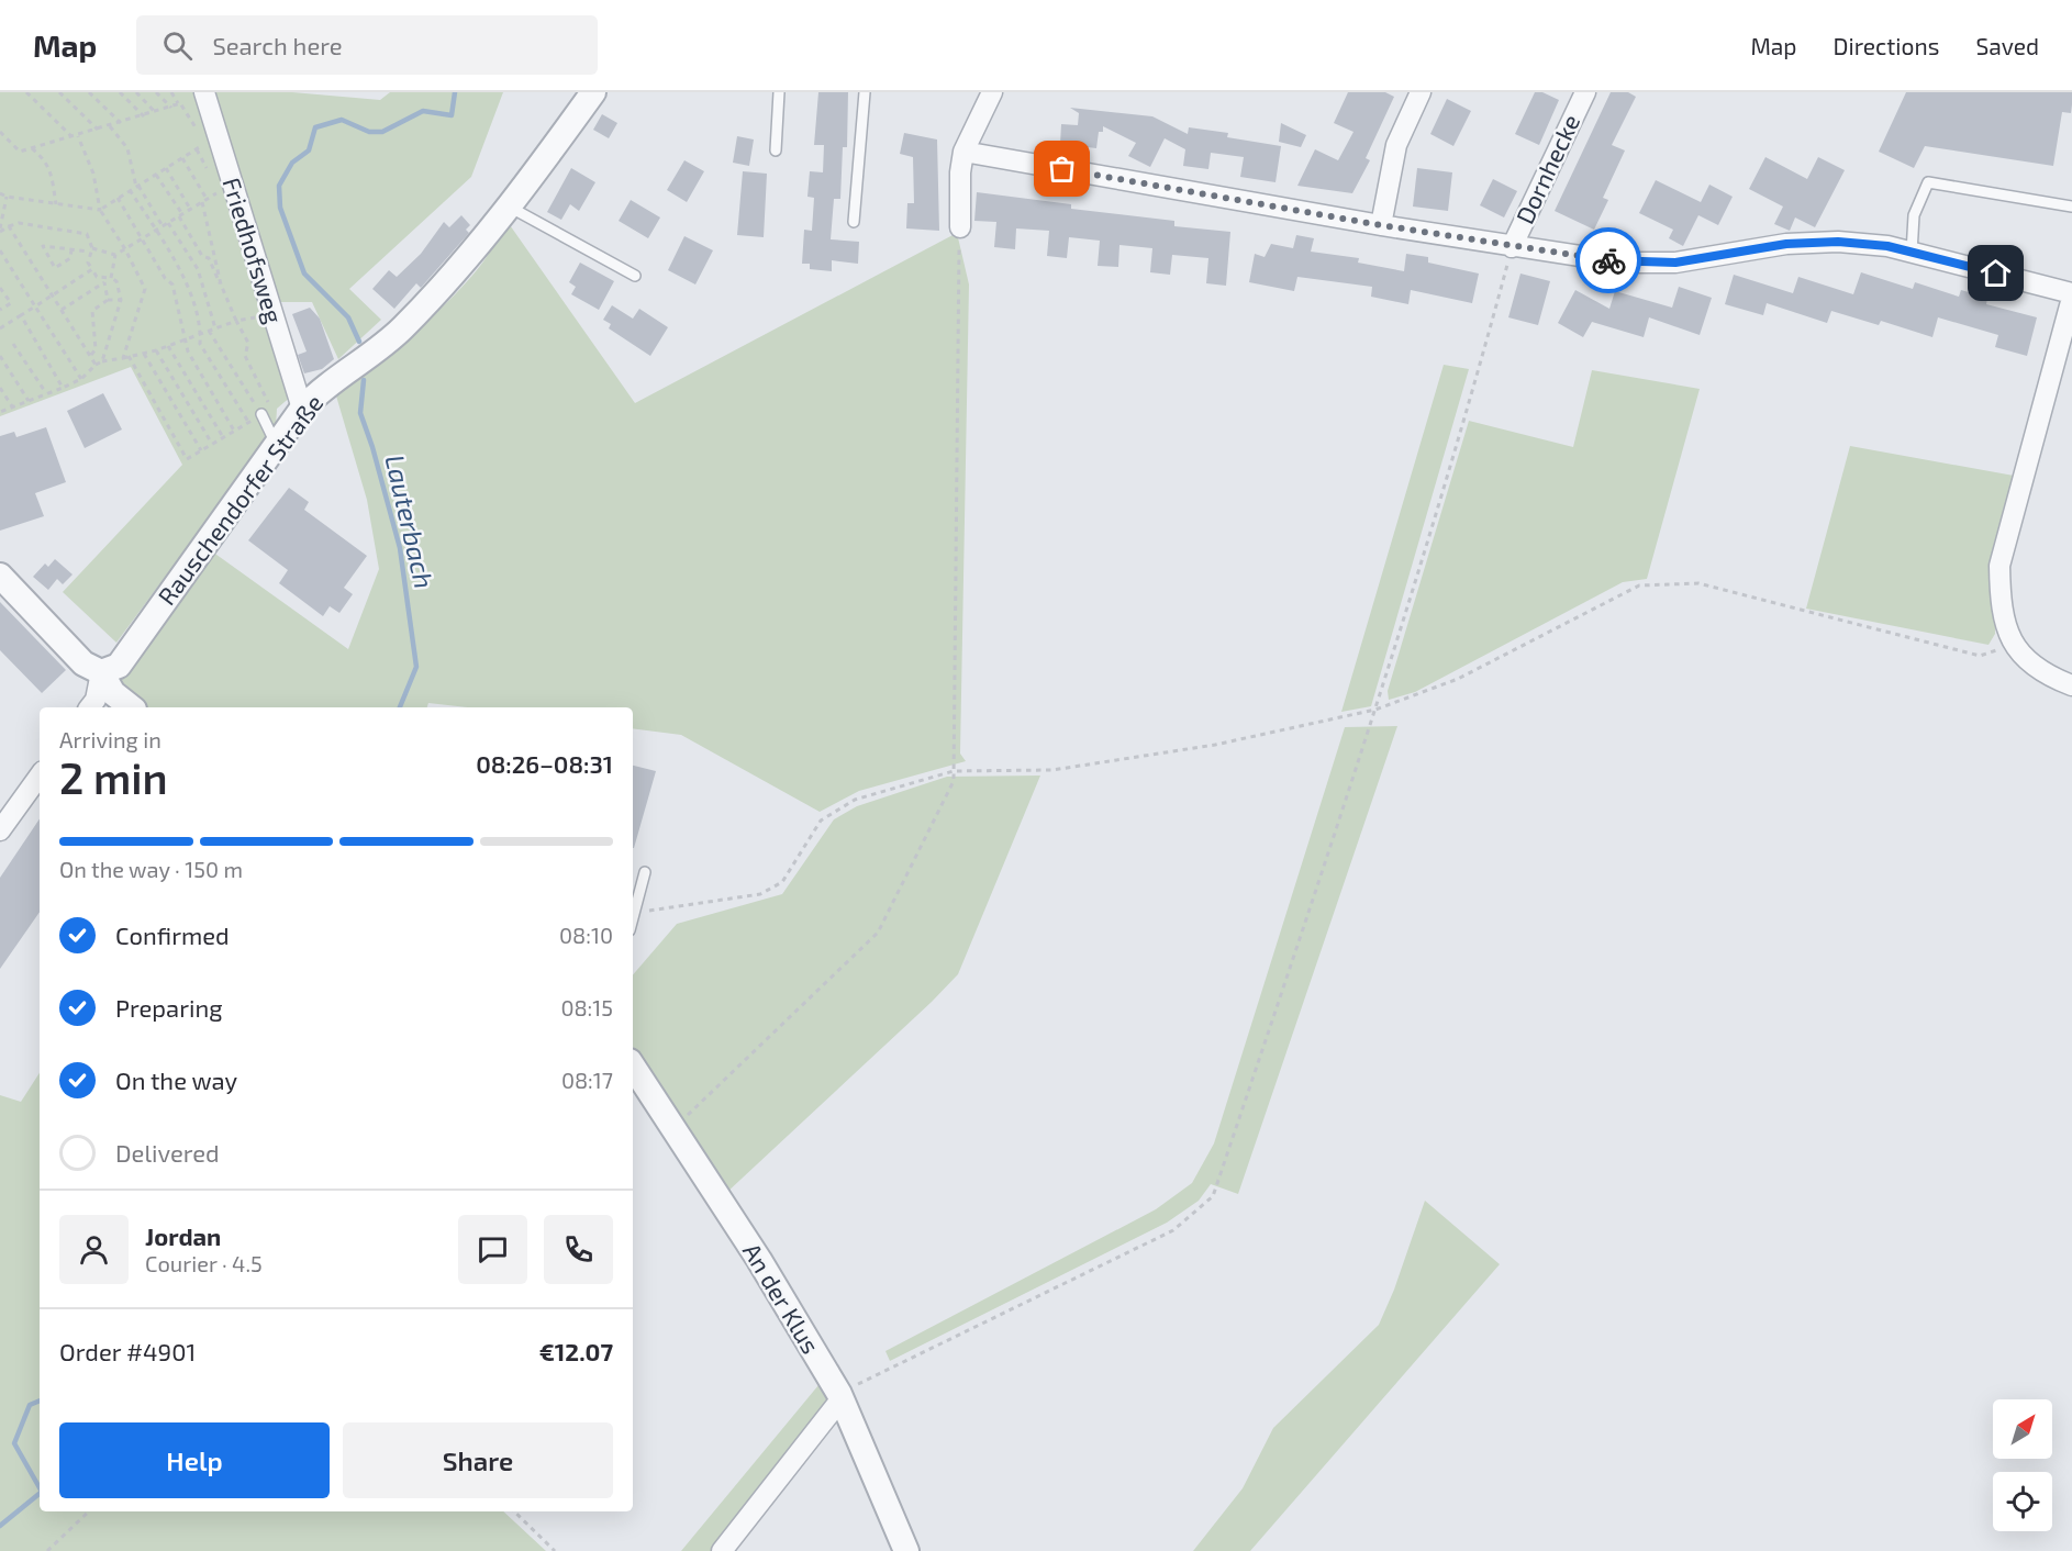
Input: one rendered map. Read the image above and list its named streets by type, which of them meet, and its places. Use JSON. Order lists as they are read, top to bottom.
{
  "streets": {
    "street": [
      "Dornhecke",
      "Friedhofsweg",
      "Rauschendorfer Straße",
      "An der Klus"
    ]
  },
  "crossings": [
    ["Friedhofsweg", "Rauschendorfer Straße"]
  ],
  "water": ["Lauterbach"],
  "north": "top right",
  "page": {
    "header": "Map",
    "search": "Search here",
    "nav": ["Map", "Directions", "Saved"],
    "heading": ["2 min", "Arriving in", "08:26–08:31"],
    "panel": [
      "Jordan",
      "Courier · 4.5",
      "Order #4901",
      "€12.07"
    ],
    "bar": "On the way · 150 m",
    "list": [
      ["Confirmed", "08:10"],
      ["Preparing", "08:15"],
      ["On the way", "08:17"],
      "Delivered"
    ],
    "buttons": ["Help", "Share"]
  }
}
